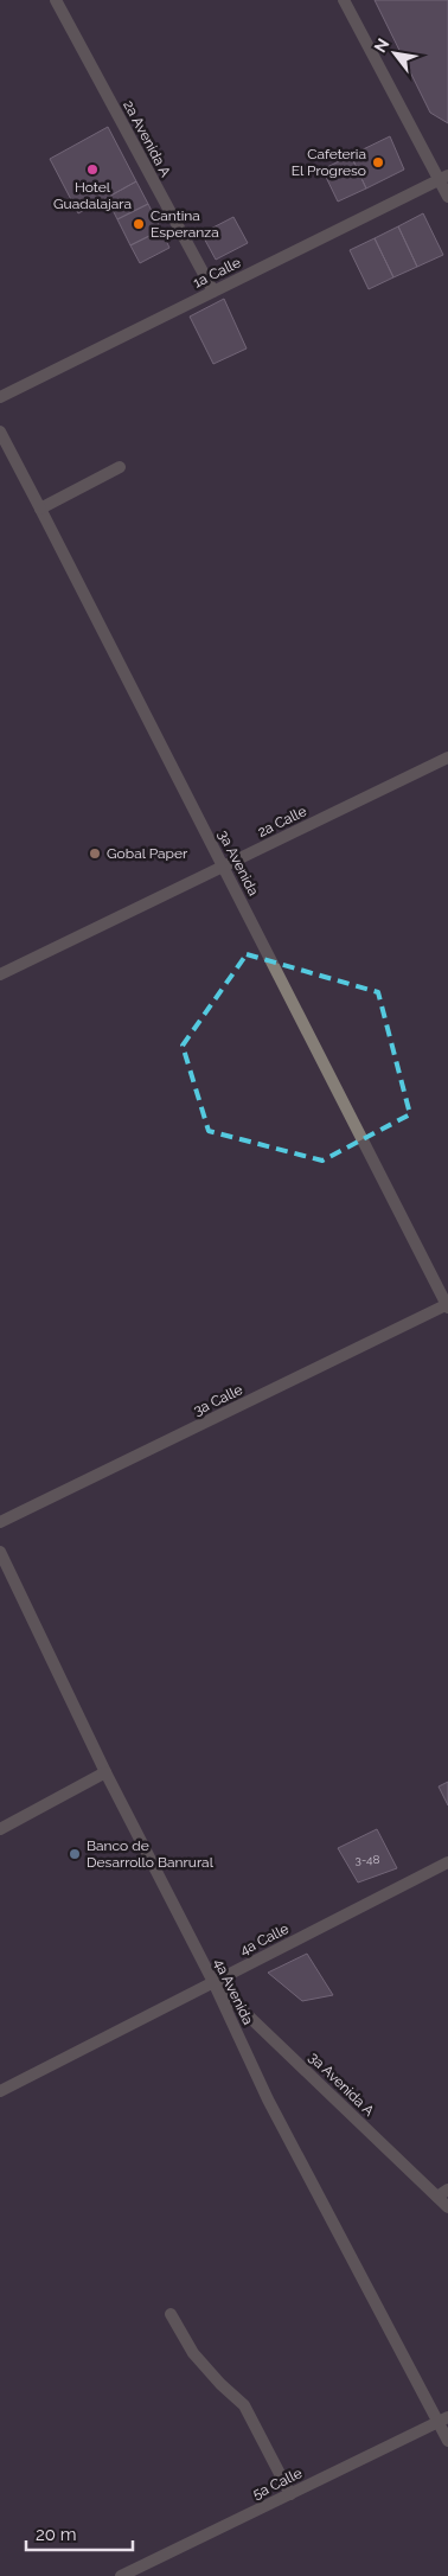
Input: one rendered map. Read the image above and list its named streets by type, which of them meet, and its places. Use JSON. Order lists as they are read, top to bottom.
{
  "streets": {
    "street": [
      "2a Avenida A",
      "1a Calle",
      "2a Calle",
      "3a Avenida",
      "3a Calle",
      "4a Calle",
      "4a Avenida",
      "3a Avenida A",
      "5a Calle"
    ]
  },
  "crossings": [
    ["2a Avenida A", "1a Calle"],
    ["2a Calle", "3a Avenida"],
    ["3a Avenida", "3a Calle"],
    ["4a Calle", "4a Avenida"],
    ["4a Calle", "3a Avenida A"],
    ["4a Avenida", "3a Avenida A"],
    ["4a Avenida", "5a Calle"]
  ],
  "places": [
    "Cafeteria El Progreso",
    "Hotel Guadalajara",
    "Cantina Esperanza",
    "Gobal Paper",
    "Banco de Desarrollo Banrural"
  ],
  "house_numbers": ["3-48"],
  "scale_bar": "20 m",
  "north": "top left"
}
